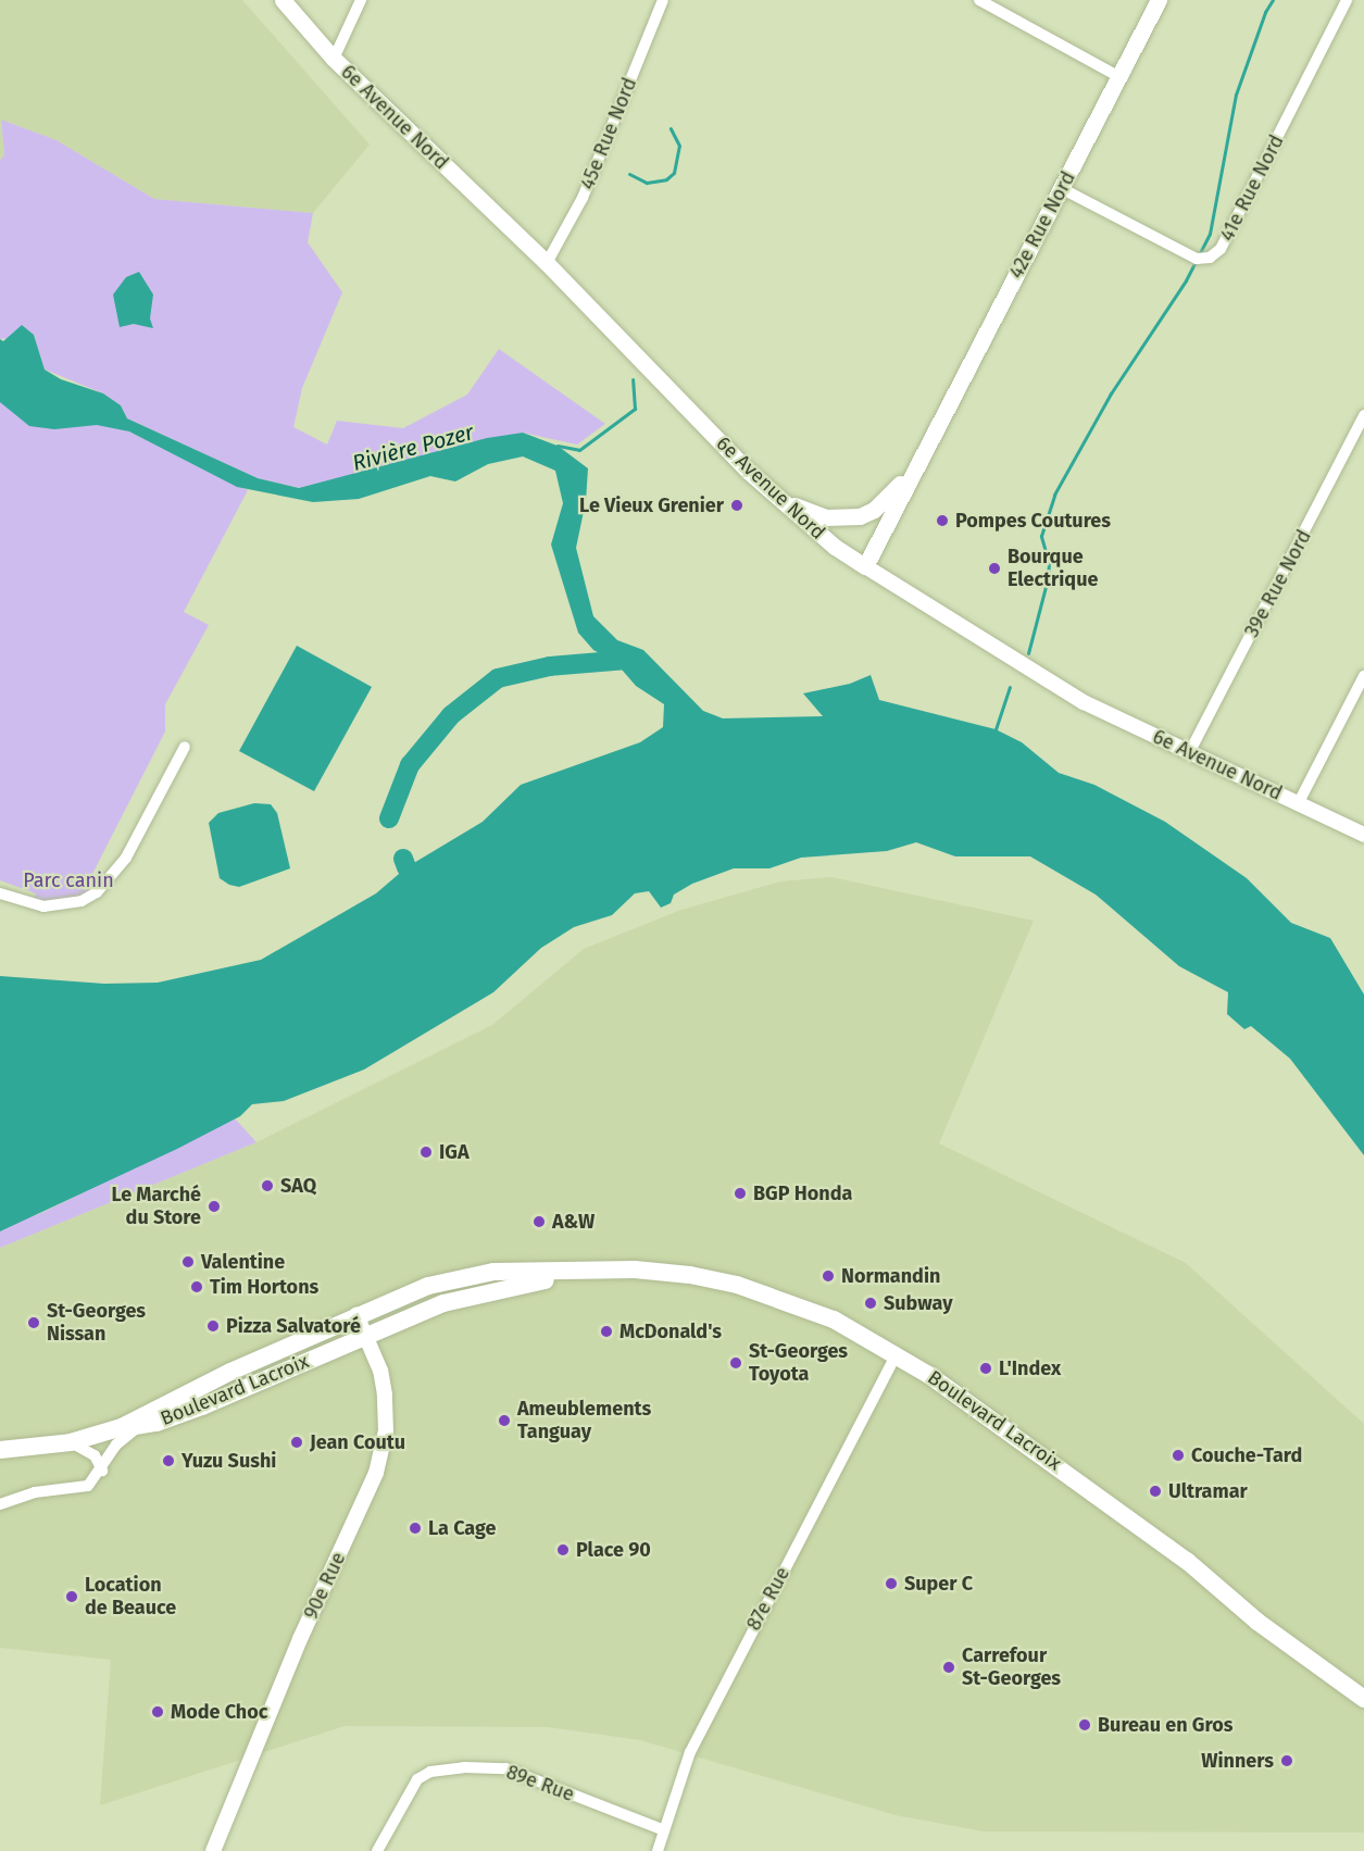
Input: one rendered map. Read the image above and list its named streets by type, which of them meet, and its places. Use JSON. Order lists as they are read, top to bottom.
{
  "streets": {
    "main road": ["6e Avenue Nord", "42e Rue Nord", "Boulevard Lacroix"],
    "street": [
      "45e Rue Nord",
      "41e Rue Nord",
      "39e Rue Nord",
      "90e Rue",
      "87e Rue",
      "89e Rue"
    ]
  },
  "crossings": [
    ["6e Avenue Nord", "45e Rue Nord"],
    ["6e Avenue Nord", "42e Rue Nord"],
    ["6e Avenue Nord", "39e Rue Nord"],
    ["41e Rue Nord", "42e Rue Nord"],
    ["Boulevard Lacroix", "90e Rue"],
    ["Boulevard Lacroix", "87e Rue"],
    ["87e Rue", "89e Rue"]
  ],
  "water": ["Rivière Pozer"],
  "parks": ["Parc canin"],
  "places": [
    "Le Vieux Grenier",
    "Pompes Coutures",
    "Bourque Electrique",
    "IGA",
    "SAQ",
    "BGP Honda",
    "Le Marché du Store",
    "A&W",
    "Valentine",
    "Normandin",
    "Tim Hortons",
    "Subway",
    "St-Georges Nissan",
    "Pizza Salvatoré",
    "McDonald's",
    "St-Georges Toyota",
    "L'Index",
    "Ameublements Tanguay",
    "Jean Coutu",
    "Couche-Tard",
    "Yuzu Sushi",
    "Ultramar",
    "La Cage",
    "Place 90",
    "Super C",
    "Location de Beauce",
    "Carrefour St-Georges",
    "Mode Choc",
    "Bureau en Gros",
    "Winners"
  ]
}
